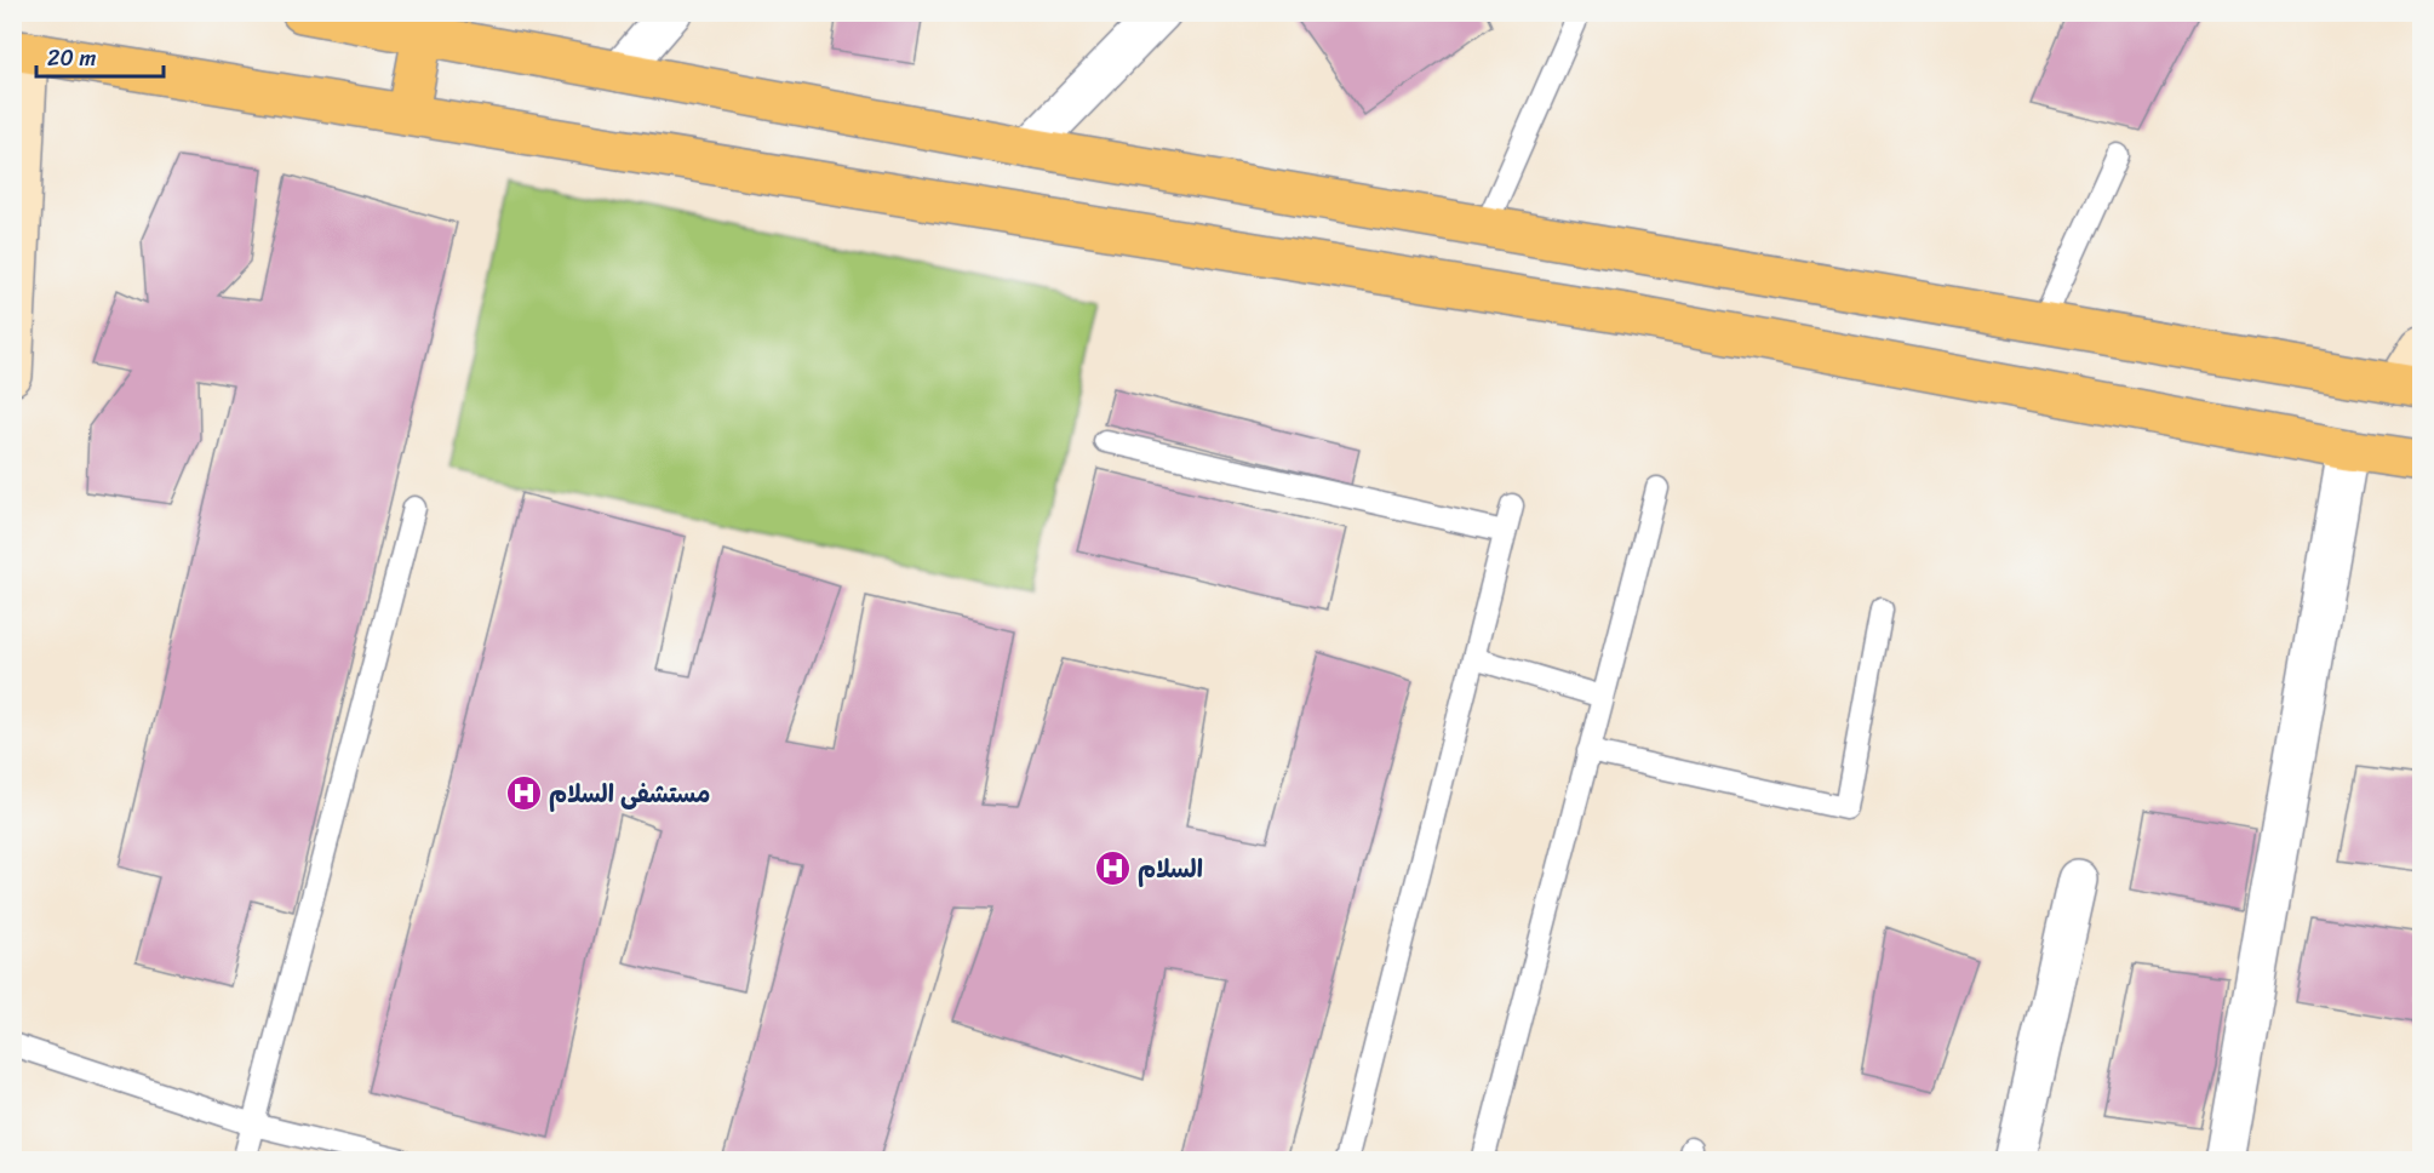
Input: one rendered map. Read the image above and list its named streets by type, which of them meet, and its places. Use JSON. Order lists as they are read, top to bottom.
{
  "places": {
    "hospital": ["مستشفى السلام", "السلام"]
  },
  "scale_bar": "20 m"
}
